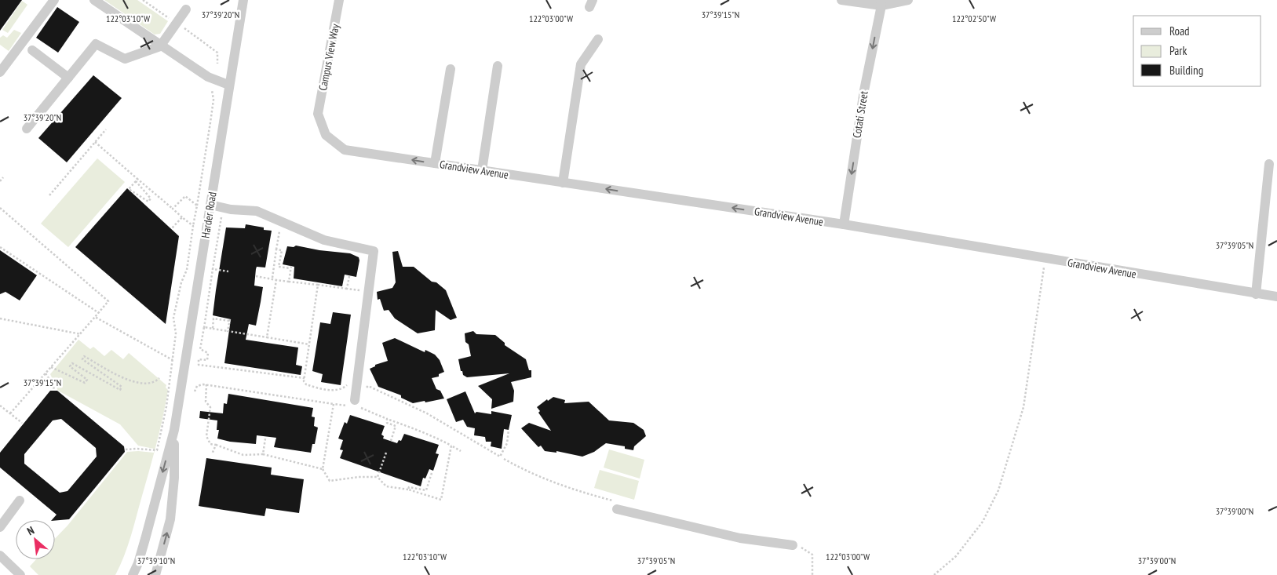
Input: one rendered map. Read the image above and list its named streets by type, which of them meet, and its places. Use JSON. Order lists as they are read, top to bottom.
{
  "streets": {
    "street": [
      "Campus View Way",
      "Cotati Street",
      "Grandview Avenue",
      "Harder Road"
    ]
  },
  "crossings": [
    ["Campus View Way", "Grandview Avenue"],
    ["Cotati Street", "Grandview Avenue"]
  ],
  "one_way": ["Cotati Street", "Grandview Avenue"],
  "legend": ["Road", "Park", "Building"],
  "north": "top left",
  "coordinates": [
    "37°39'20\"N",
    "37°39'15\"N",
    "122°03'10\"W",
    "122°03'00\"W",
    "122°02'50\"W",
    "37°39'05\"N",
    "37°39'00\"N",
    "37°39'10\"N"
  ]
}
